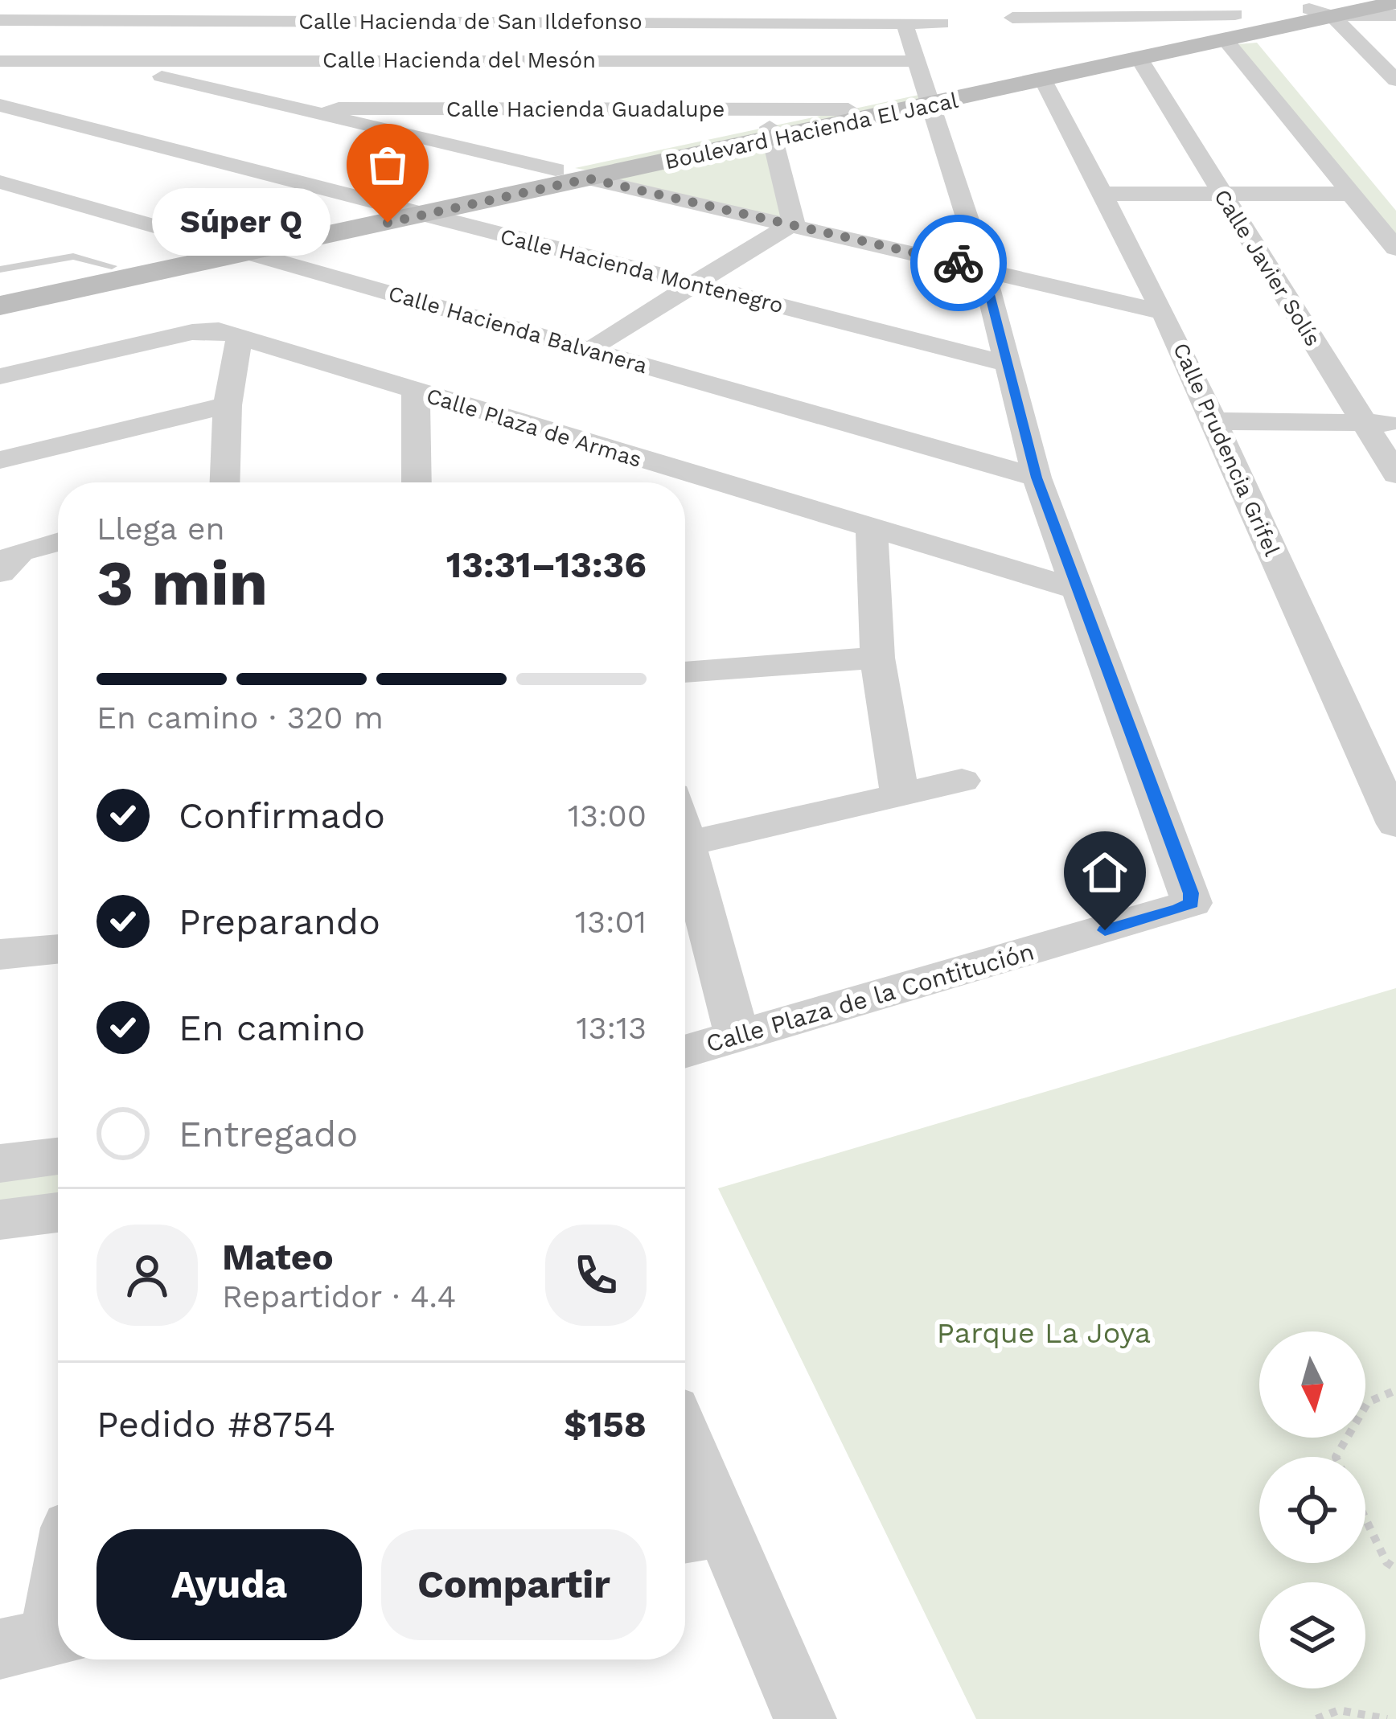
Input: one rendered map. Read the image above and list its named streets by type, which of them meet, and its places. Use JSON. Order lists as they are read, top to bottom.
{
  "streets": {
    "main road": ["Boulevard Hacienda El Jacal"],
    "street": [
      "Calle Hacienda de San Ildefonso",
      "Calle Hacienda del Mesón",
      "Calle Hacienda Guadalupe",
      "Calle Javier Solís",
      "Calle Hacienda Montenegro",
      "Calle Hacienda Balvanera",
      "Calle Plaza de Armas",
      "Calle Prudencia Grifel",
      "Calle Plaza de la Contitución"
    ]
  },
  "crossings": [
    ["Calle Hacienda del Mesón", "Calle Hacienda Guadalupe"],
    ["Calle Hacienda Guadalupe", "Boulevard Hacienda El Jacal"],
    ["Boulevard Hacienda El Jacal", "Calle Javier Solís"],
    ["Boulevard Hacienda El Jacal", "Calle Hacienda Montenegro"],
    ["Boulevard Hacienda El Jacal", "Calle Hacienda Balvanera"],
    ["Boulevard Hacienda El Jacal", "Calle Prudencia Grifel"],
    ["Calle Plaza de Armas", "Calle Plaza de la Contitución"]
  ],
  "parks": ["Parque La Joya"],
  "places": ["Súper Q"],
  "north": "bottom",
  "page": {
    "bubble": "Súper Q",
    "heading": ["3 min", "Llega en", "13:31–13:36"],
    "panel": [
      "Mateo",
      "Repartidor · 4.4",
      "Pedido #8754",
      "$158"
    ],
    "bar": "En camino · 320 m",
    "list": [
      ["Confirmado", "13:00"],
      ["Preparando", "13:01"],
      ["En camino", "13:13"],
      "Entregado"
    ],
    "buttons": ["Ayuda", "Compartir"]
  }
}
